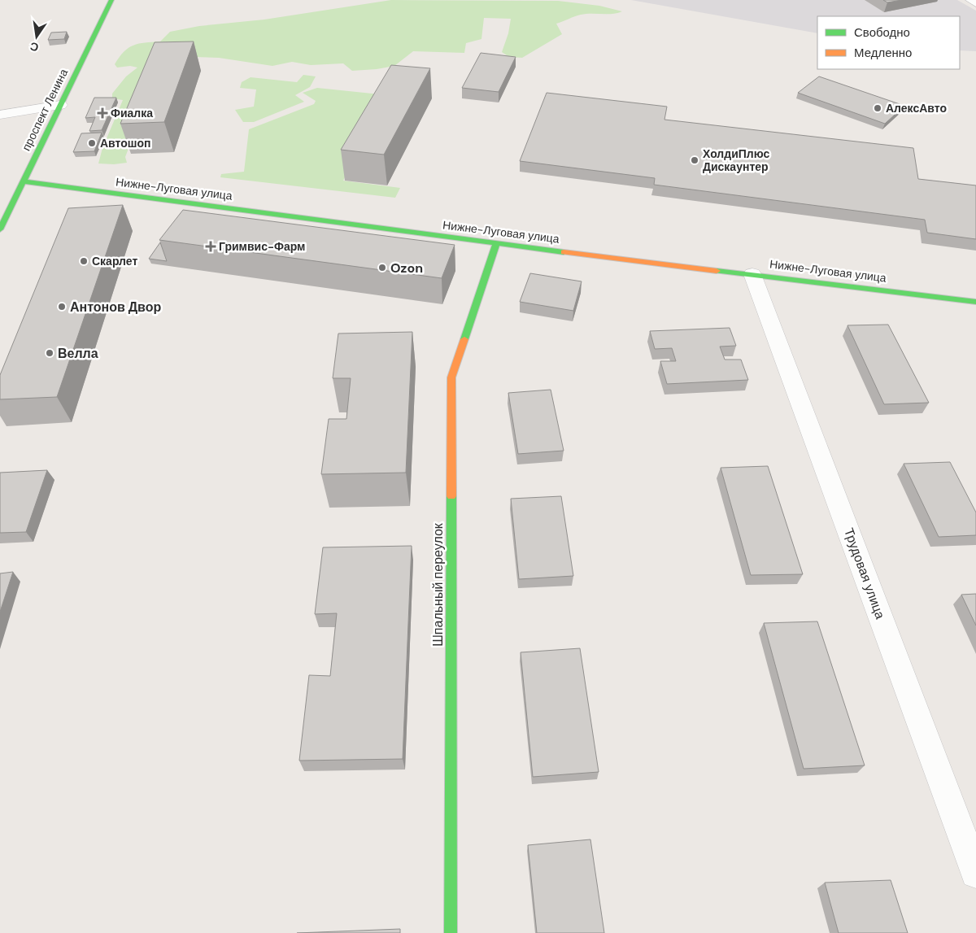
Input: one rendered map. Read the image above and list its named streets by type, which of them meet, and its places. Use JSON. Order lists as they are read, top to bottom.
{
  "streets": {
    "street": [
      "проспект Ленина",
      "Нижне-Луговая улица",
      "Трудовая улица",
      "Шпальный переулок"
    ]
  },
  "crossings": [
    ["проспект Ленина", "Нижне-Луговая улица"],
    ["Нижне-Луговая улица", "Трудовая улица"],
    ["Нижне-Луговая улица", "Шпальный переулок"]
  ],
  "places": {
    "other": [
      "АлексАвто",
      "Автошоп",
      "ХолдиПлюс Дискаунтер",
      "Скарлет",
      "Ozon",
      "Антонов Двор",
      "Велла"
    ],
    "health": ["Фиалка", "Гримвис-Фарм"]
  },
  "legend": ["Свободно", "Медленно"],
  "north": "bottom"
}
